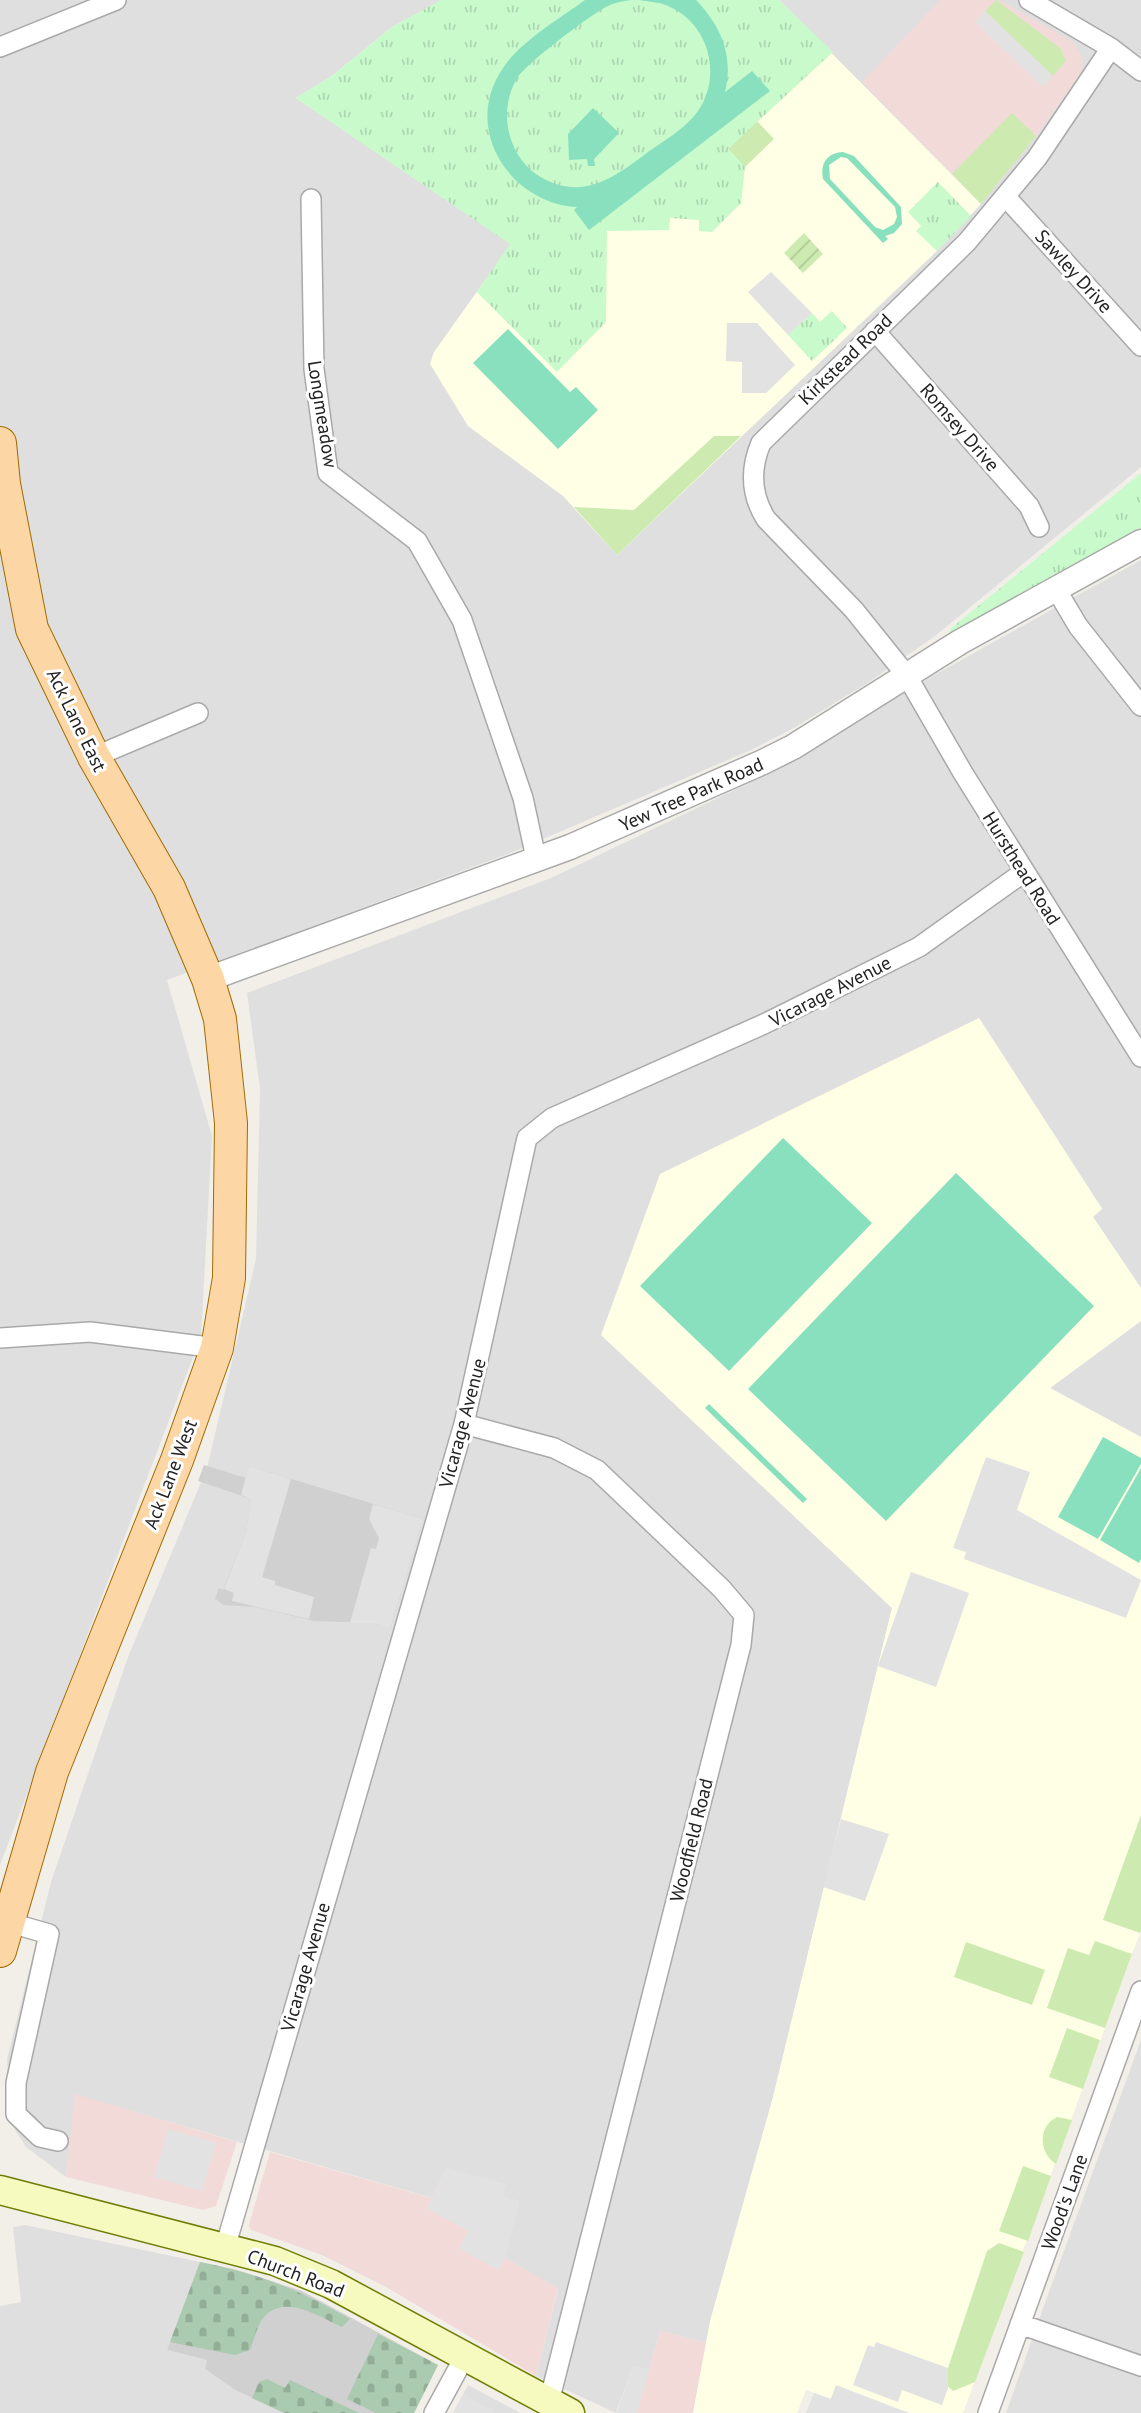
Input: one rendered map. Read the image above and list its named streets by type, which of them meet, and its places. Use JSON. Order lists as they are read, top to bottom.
{
  "streets": {
    "main road": ["Ack Lane East", "Ack Lane West", "Church Road"],
    "street": [
      "Sawley Drive",
      "Kirkstead Road",
      "Longmeadow",
      "Romsey Drive",
      "Yew Tree Park Road",
      "Hursthead Road",
      "Vicarage Avenue",
      "Woodfield Road",
      "Wood's Lane"
    ]
  },
  "crossings": [
    ["Sawley Drive", "Kirkstead Road"],
    ["Kirkstead Road", "Romsey Drive"],
    ["Kirkstead Road", "Yew Tree Park Road"],
    ["Kirkstead Road", "Hursthead Road"],
    ["Longmeadow", "Yew Tree Park Road"],
    ["Ack Lane East", "Yew Tree Park Road"],
    ["Ack Lane East", "Ack Lane West"],
    ["Yew Tree Park Road", "Hursthead Road"],
    ["Yew Tree Park Road", "Ack Lane West"],
    ["Hursthead Road", "Vicarage Avenue"],
    ["Vicarage Avenue", "Woodfield Road"],
    ["Vicarage Avenue", "Church Road"],
    ["Woodfield Road", "Church Road"]
  ]
}
